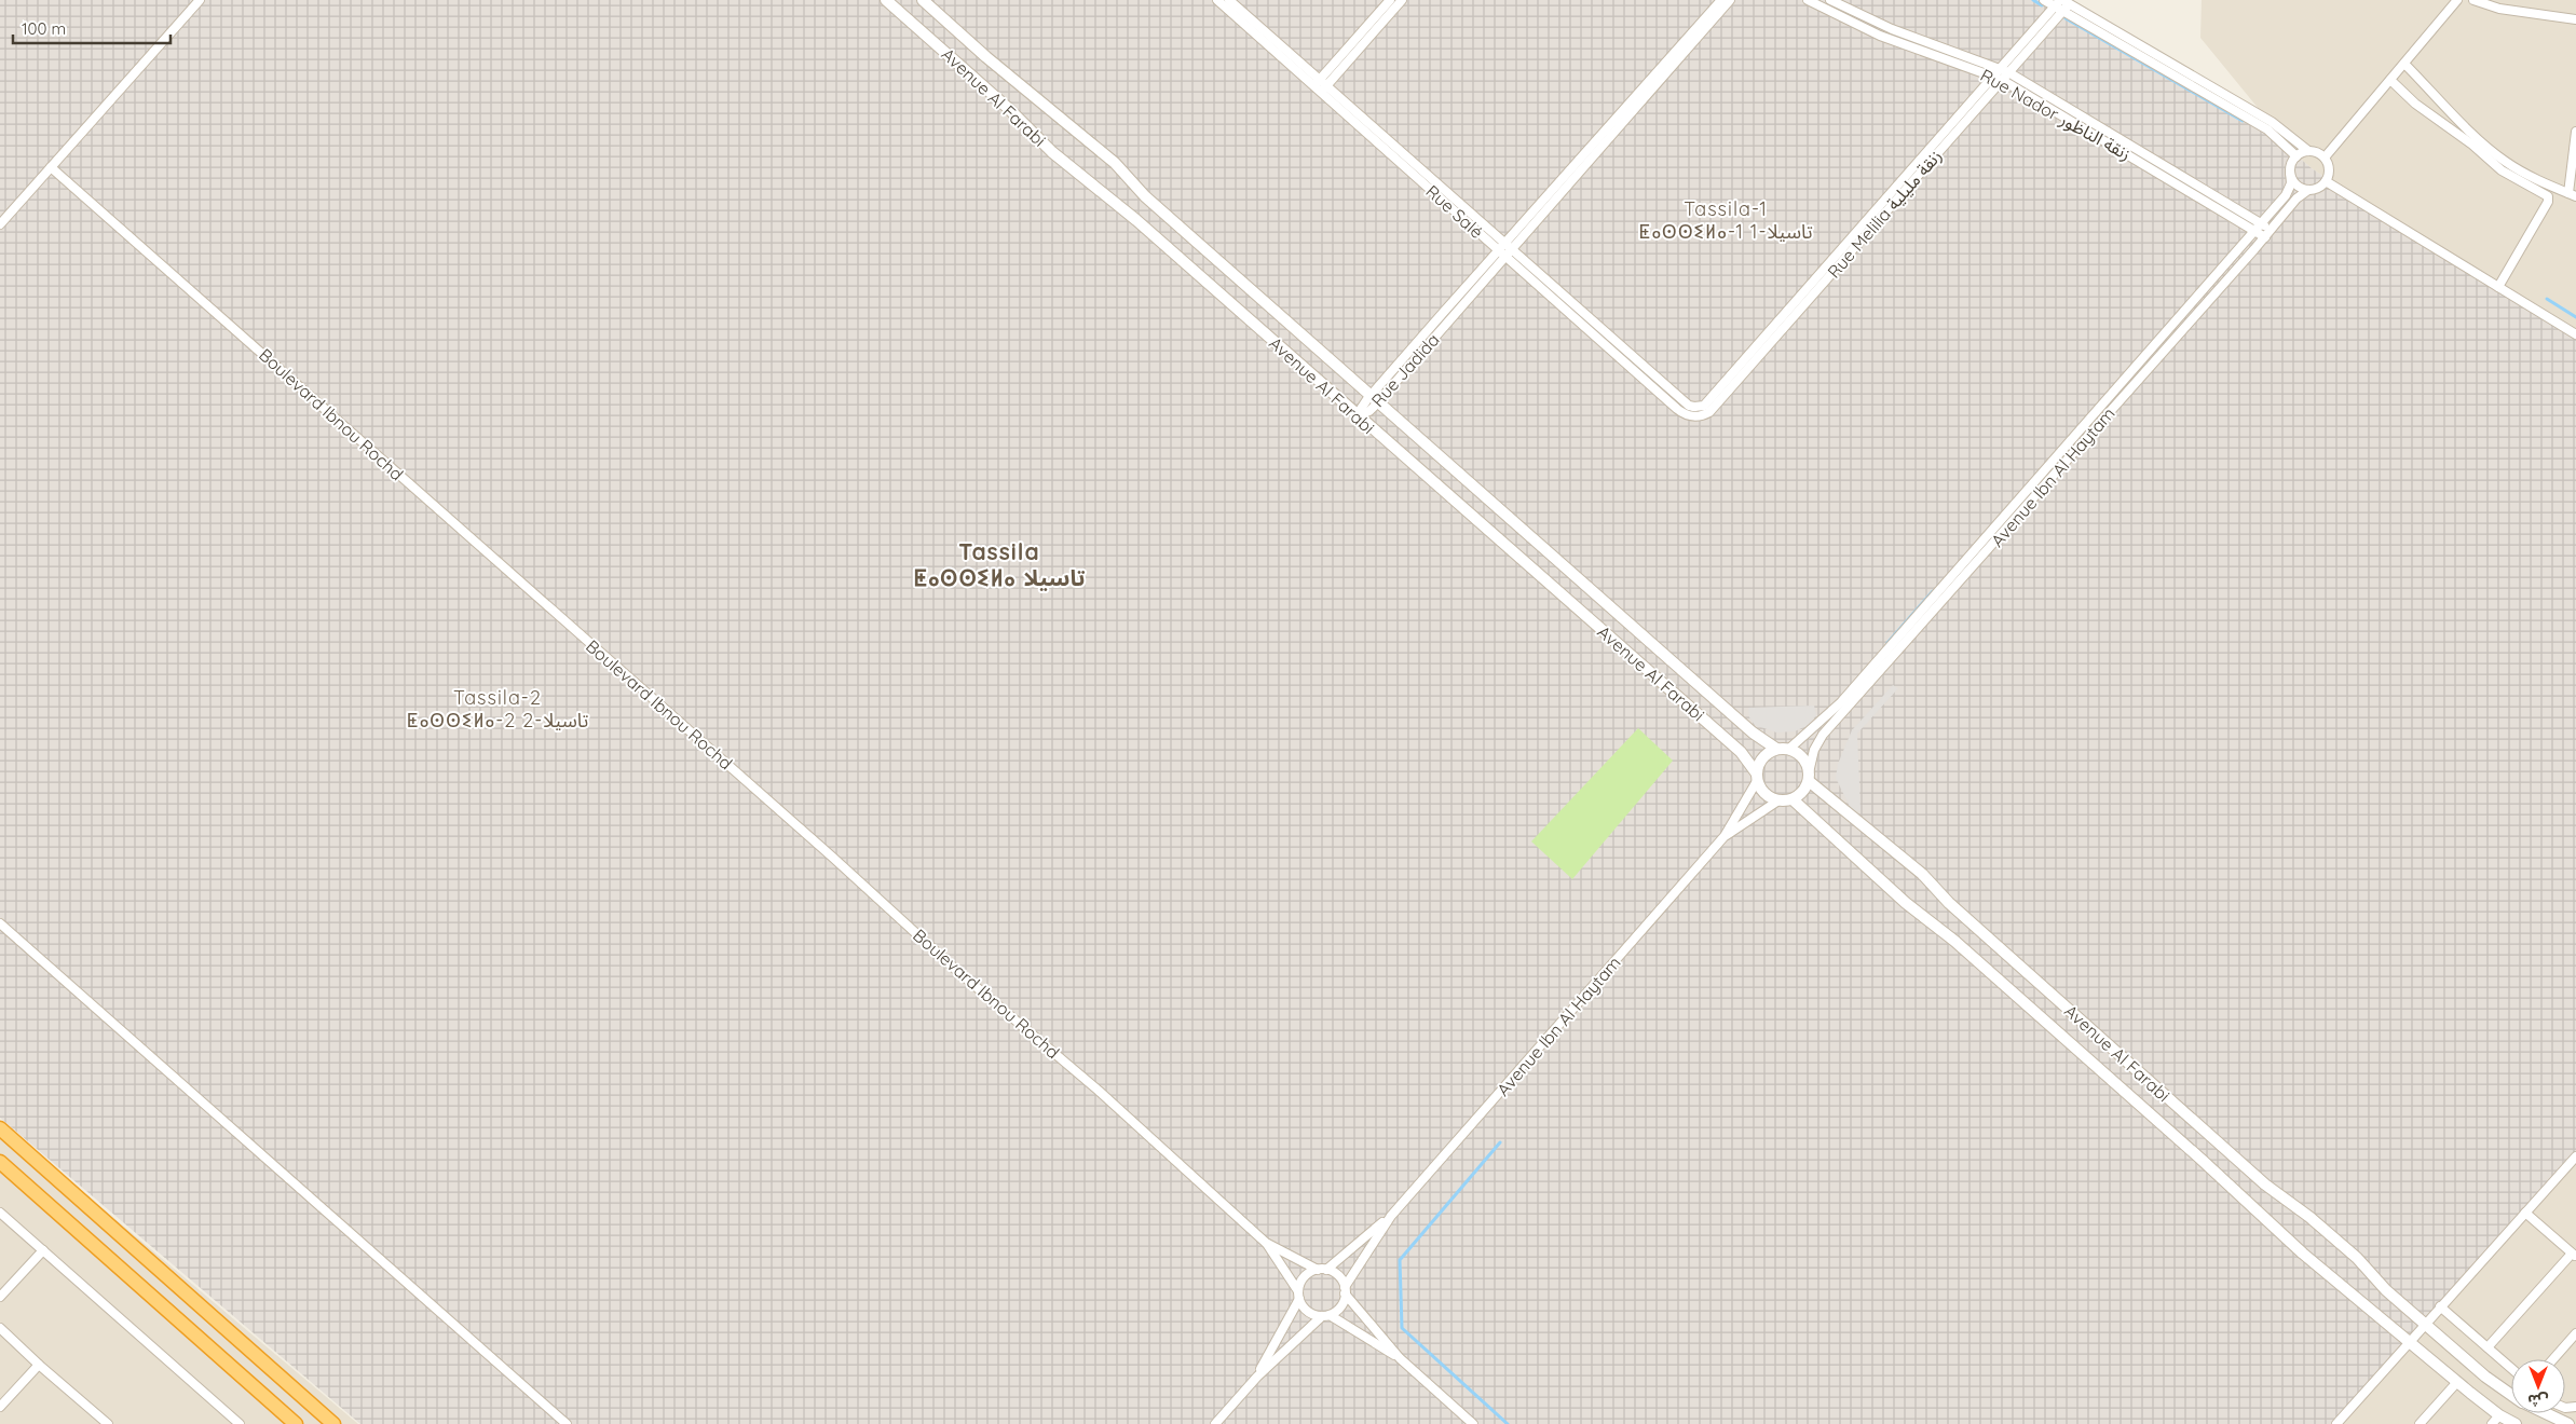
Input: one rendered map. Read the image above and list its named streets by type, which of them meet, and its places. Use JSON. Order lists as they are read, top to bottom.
{
  "streets": {
    "street": [
      "Avenue Al Farabi",
      "Rue Nador زنقة الناظور",
      "Rue Salé",
      "Rue Melilia زنقة مليلية",
      "Rue Jadida",
      "Boulevard Ibnou Rochd",
      "Avenue Ibn Al Haytam"
    ]
  },
  "crossings": [
    ["Avenue Al Farabi", "Rue Jadida"],
    ["Avenue Al Farabi", "Avenue Ibn Al Haytam"],
    ["Rue Nador زنقة الناظور", "Rue Melilia زنقة مليلية"],
    ["Rue Nador زنقة الناظور", "Avenue Ibn Al Haytam"],
    ["Rue Salé", "Rue Melilia زنقة مليلية"],
    ["Rue Salé", "Rue Jadida"],
    ["Boulevard Ibnou Rochd", "Avenue Ibn Al Haytam"]
  ],
  "districts": ["Tassila-1 ⵟⴰⵙⵙⵉⵍⴰ-1 1-تاسيلا", "Tassila ⵟⴰⵙⵙⵉⵍⴰ تاسيلا", "Tassila-2 ⵟⴰⵙⵙⵉⵍⴰ-2 2-تاسيلا"],
  "scale_bar": "100 m",
  "north": "bottom"
}
